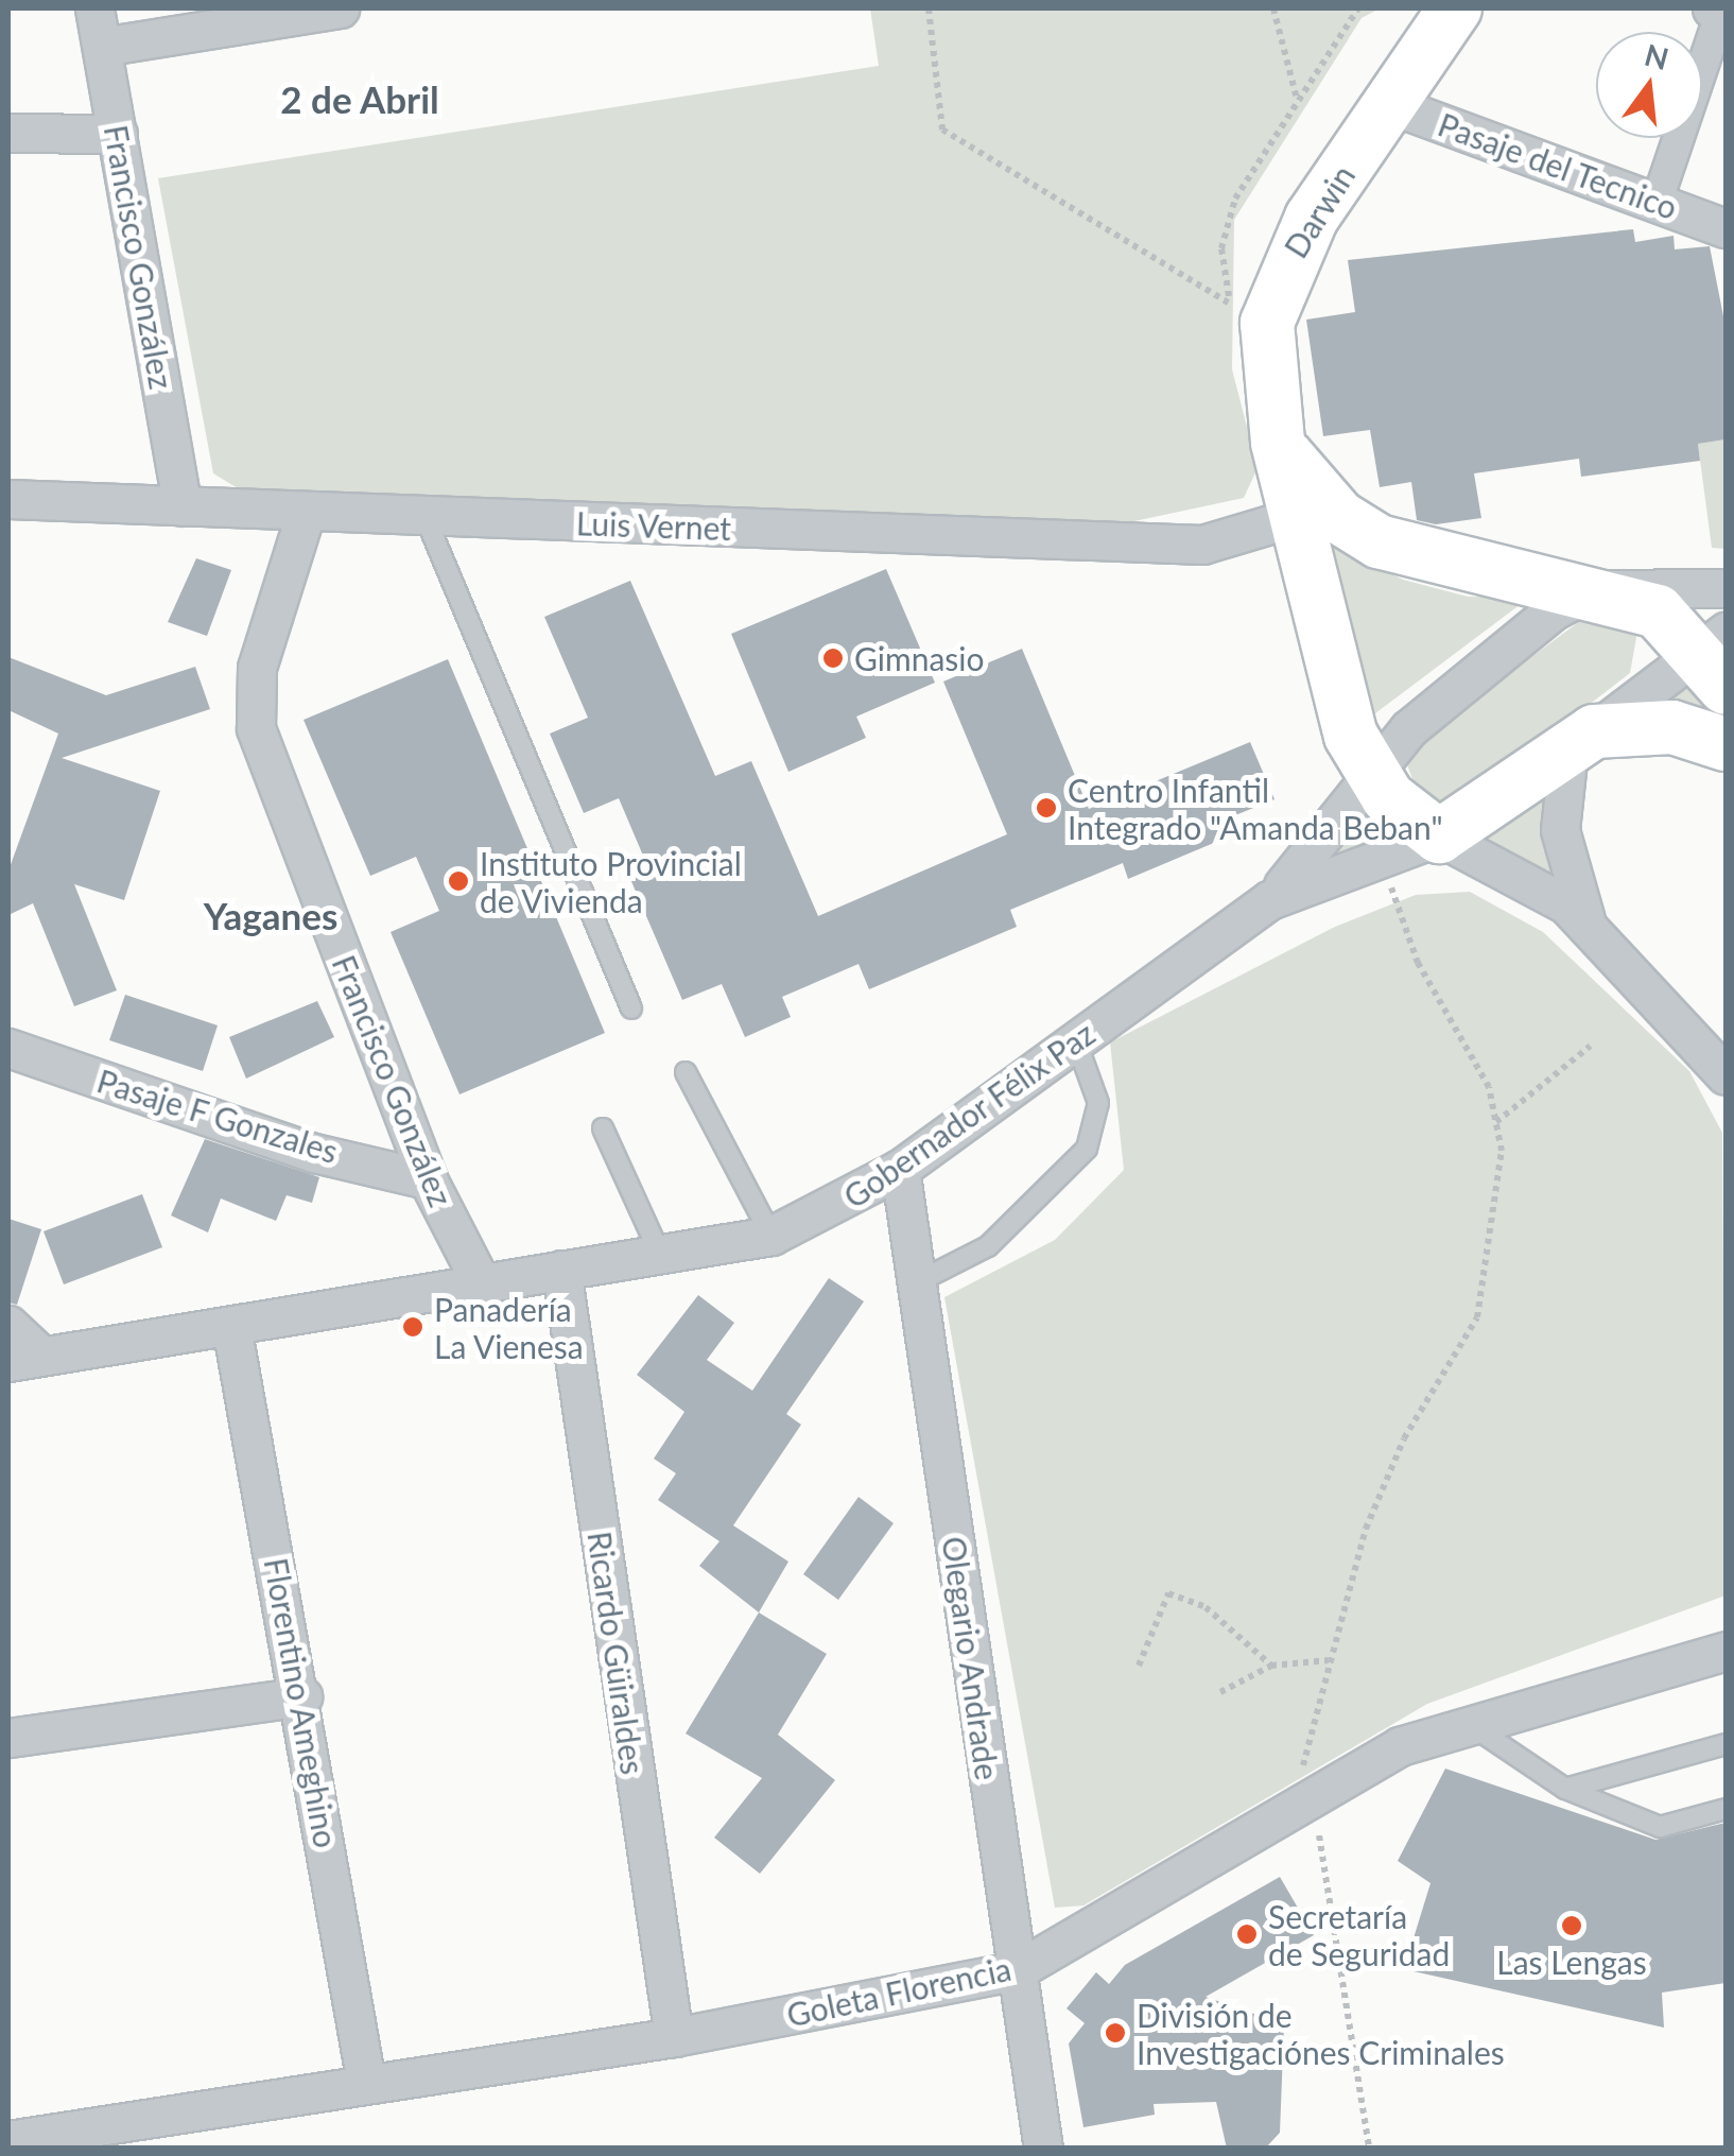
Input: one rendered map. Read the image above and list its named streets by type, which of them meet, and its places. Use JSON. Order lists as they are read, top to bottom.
{
  "streets": {
    "main road": ["Darwin", "Gobernador Félix Paz"],
    "street": [
      "Pasaje del Tecnico",
      "Francisco González",
      "Luis Vernet",
      "Pasaje F Gonzales",
      "Ricardo Güiraldes",
      "Olegario Andrade",
      "Florentino Ameghino",
      "Goleta Florencia"
    ]
  },
  "crossings": [
    ["Pasaje del Tecnico", "Darwin"],
    ["Darwin", "Luis Vernet"],
    ["Darwin", "Gobernador Félix Paz"],
    ["Francisco González", "Luis Vernet"],
    ["Francisco González", "Gobernador Félix Paz"],
    ["Francisco González", "Pasaje F Gonzales"],
    ["Gobernador Félix Paz", "Ricardo Güiraldes"],
    ["Gobernador Félix Paz", "Olegario Andrade"],
    ["Gobernador Félix Paz", "Florentino Ameghino"],
    ["Ricardo Güiraldes", "Goleta Florencia"],
    ["Olegario Andrade", "Goleta Florencia"],
    ["Florentino Ameghino", "Goleta Florencia"]
  ],
  "districts": ["2 de Abril", "Yaganes"],
  "places": [
    "Gimnasio",
    "Centro Infantil Integrado \"Amanda Beban\"",
    "Instituto Provincial de Vivienda",
    "Panadería La Vienesa",
    "Las Lengas",
    "Secretaría de Seguridad",
    "División de Investigaciónes Criminales"
  ],
  "north": "top"
}
